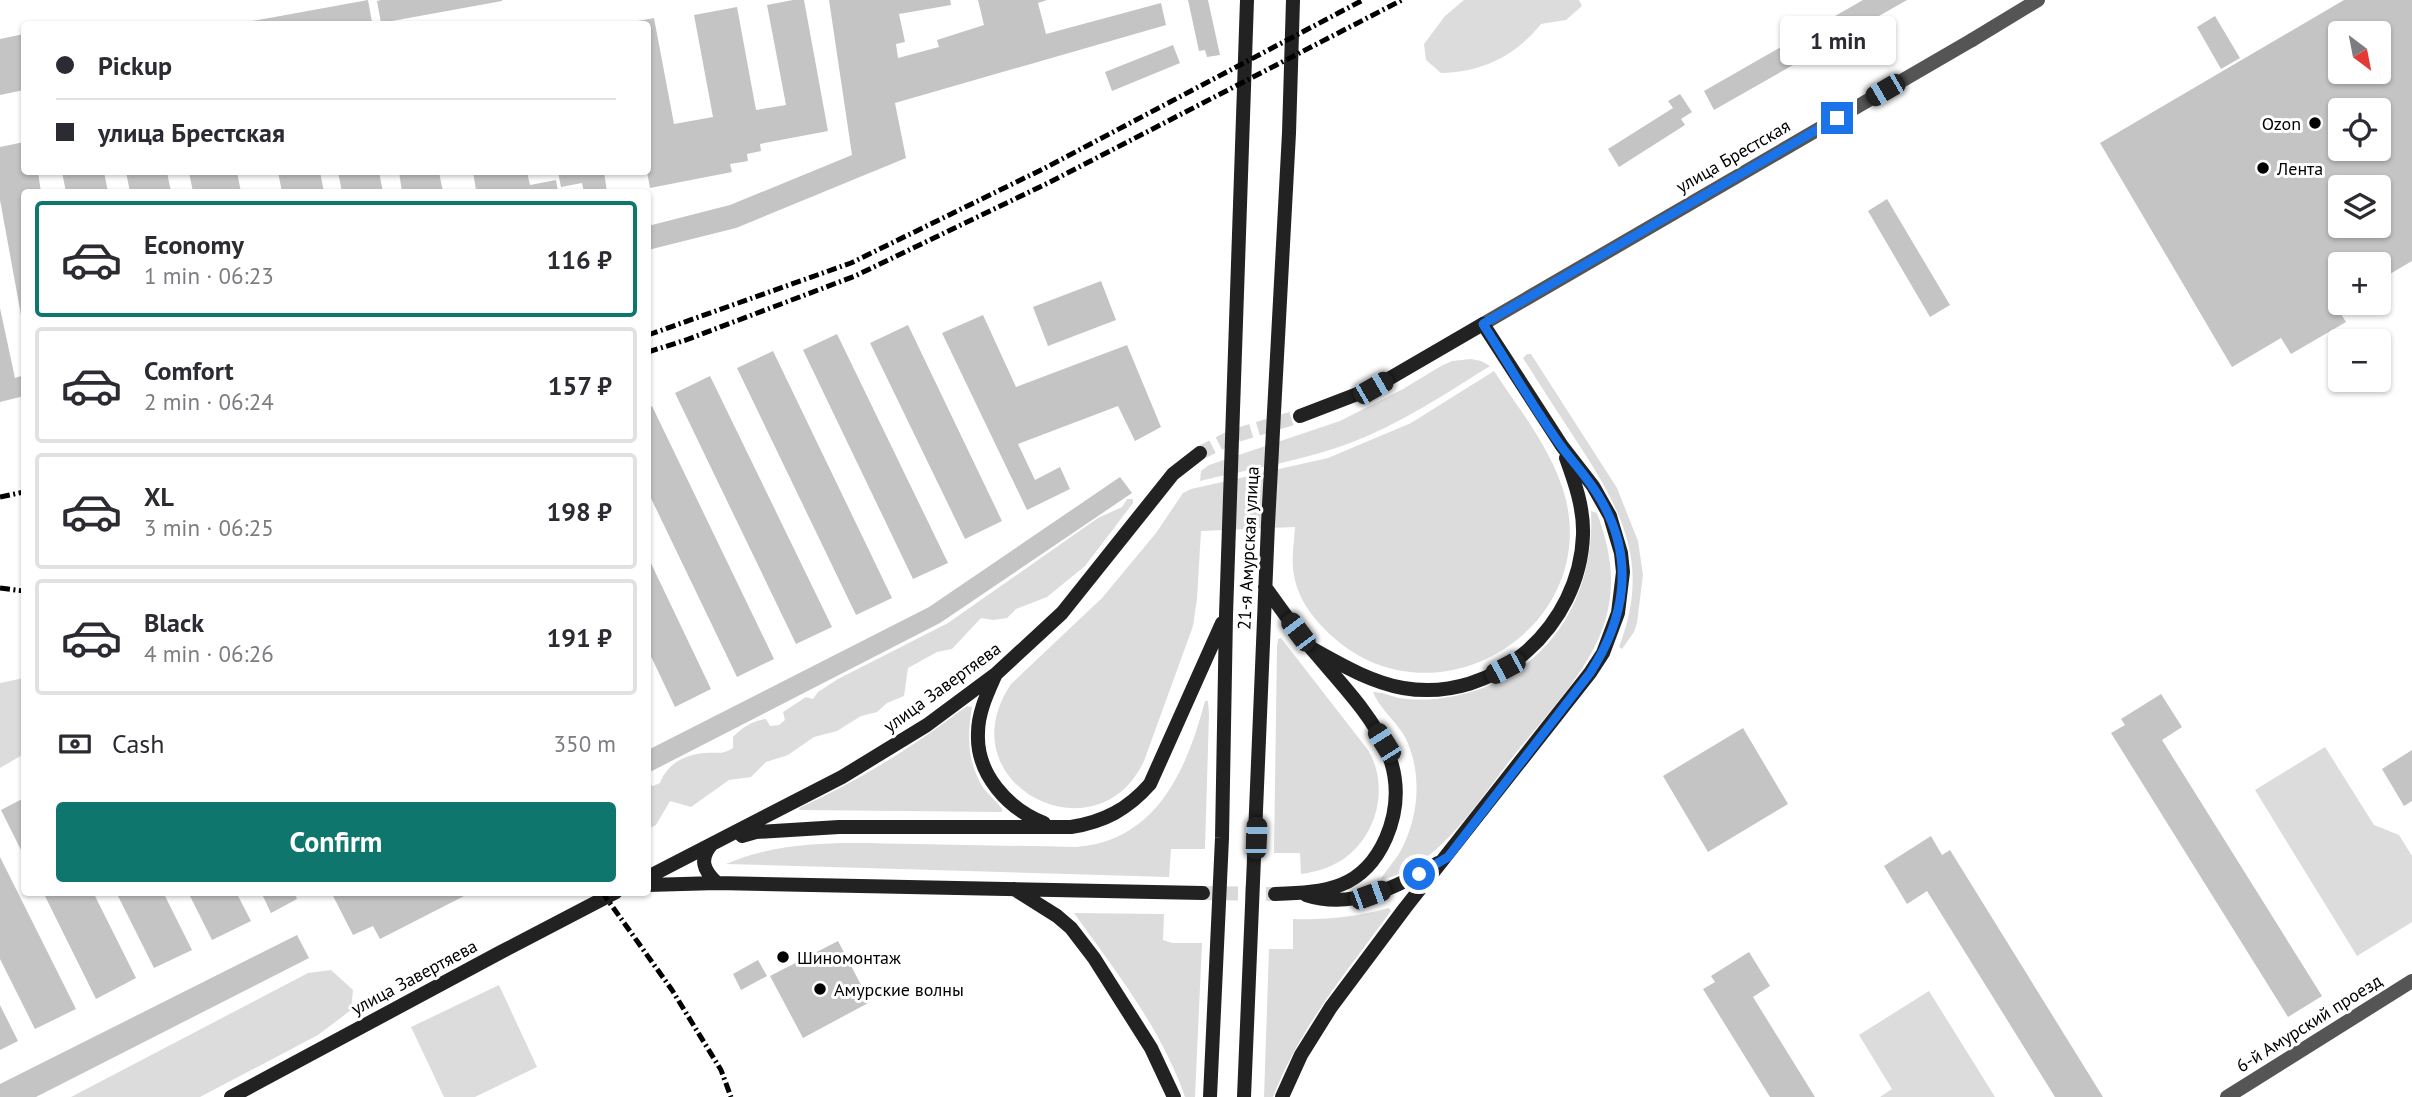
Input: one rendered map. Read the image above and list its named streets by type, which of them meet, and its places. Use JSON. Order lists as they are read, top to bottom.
{
  "streets": {
    "main road": ["21-я Амурская улица", "улица Завертяева"],
    "street": ["улица Брестская", "6-й Амурский проезд"]
  },
  "places": [
    "Ozon",
    "Лента",
    "Шиномонтаж",
    "Амурские волны"
  ],
  "north": "bottom right",
  "page": {
    "bubble": "1 min",
    "map_buttons": ["+", "−"],
    "banner": ["Pickup", "улица Брестская"],
    "list": [
      {
        "name": "Economy",
        "note": "1 min · 06:23",
        "value": "116 ₽"
      },
      {
        "name": "Comfort",
        "note": "2 min · 06:24",
        "value": "157 ₽"
      },
      {
        "name": "XL",
        "note": "3 min · 06:25",
        "value": "198 ₽"
      },
      {
        "name": "Black",
        "note": "4 min · 06:26",
        "value": "191 ₽"
      }
    ],
    "pay": ["Cash", "350 m"],
    "buttons": "Confirm"
  }
}
